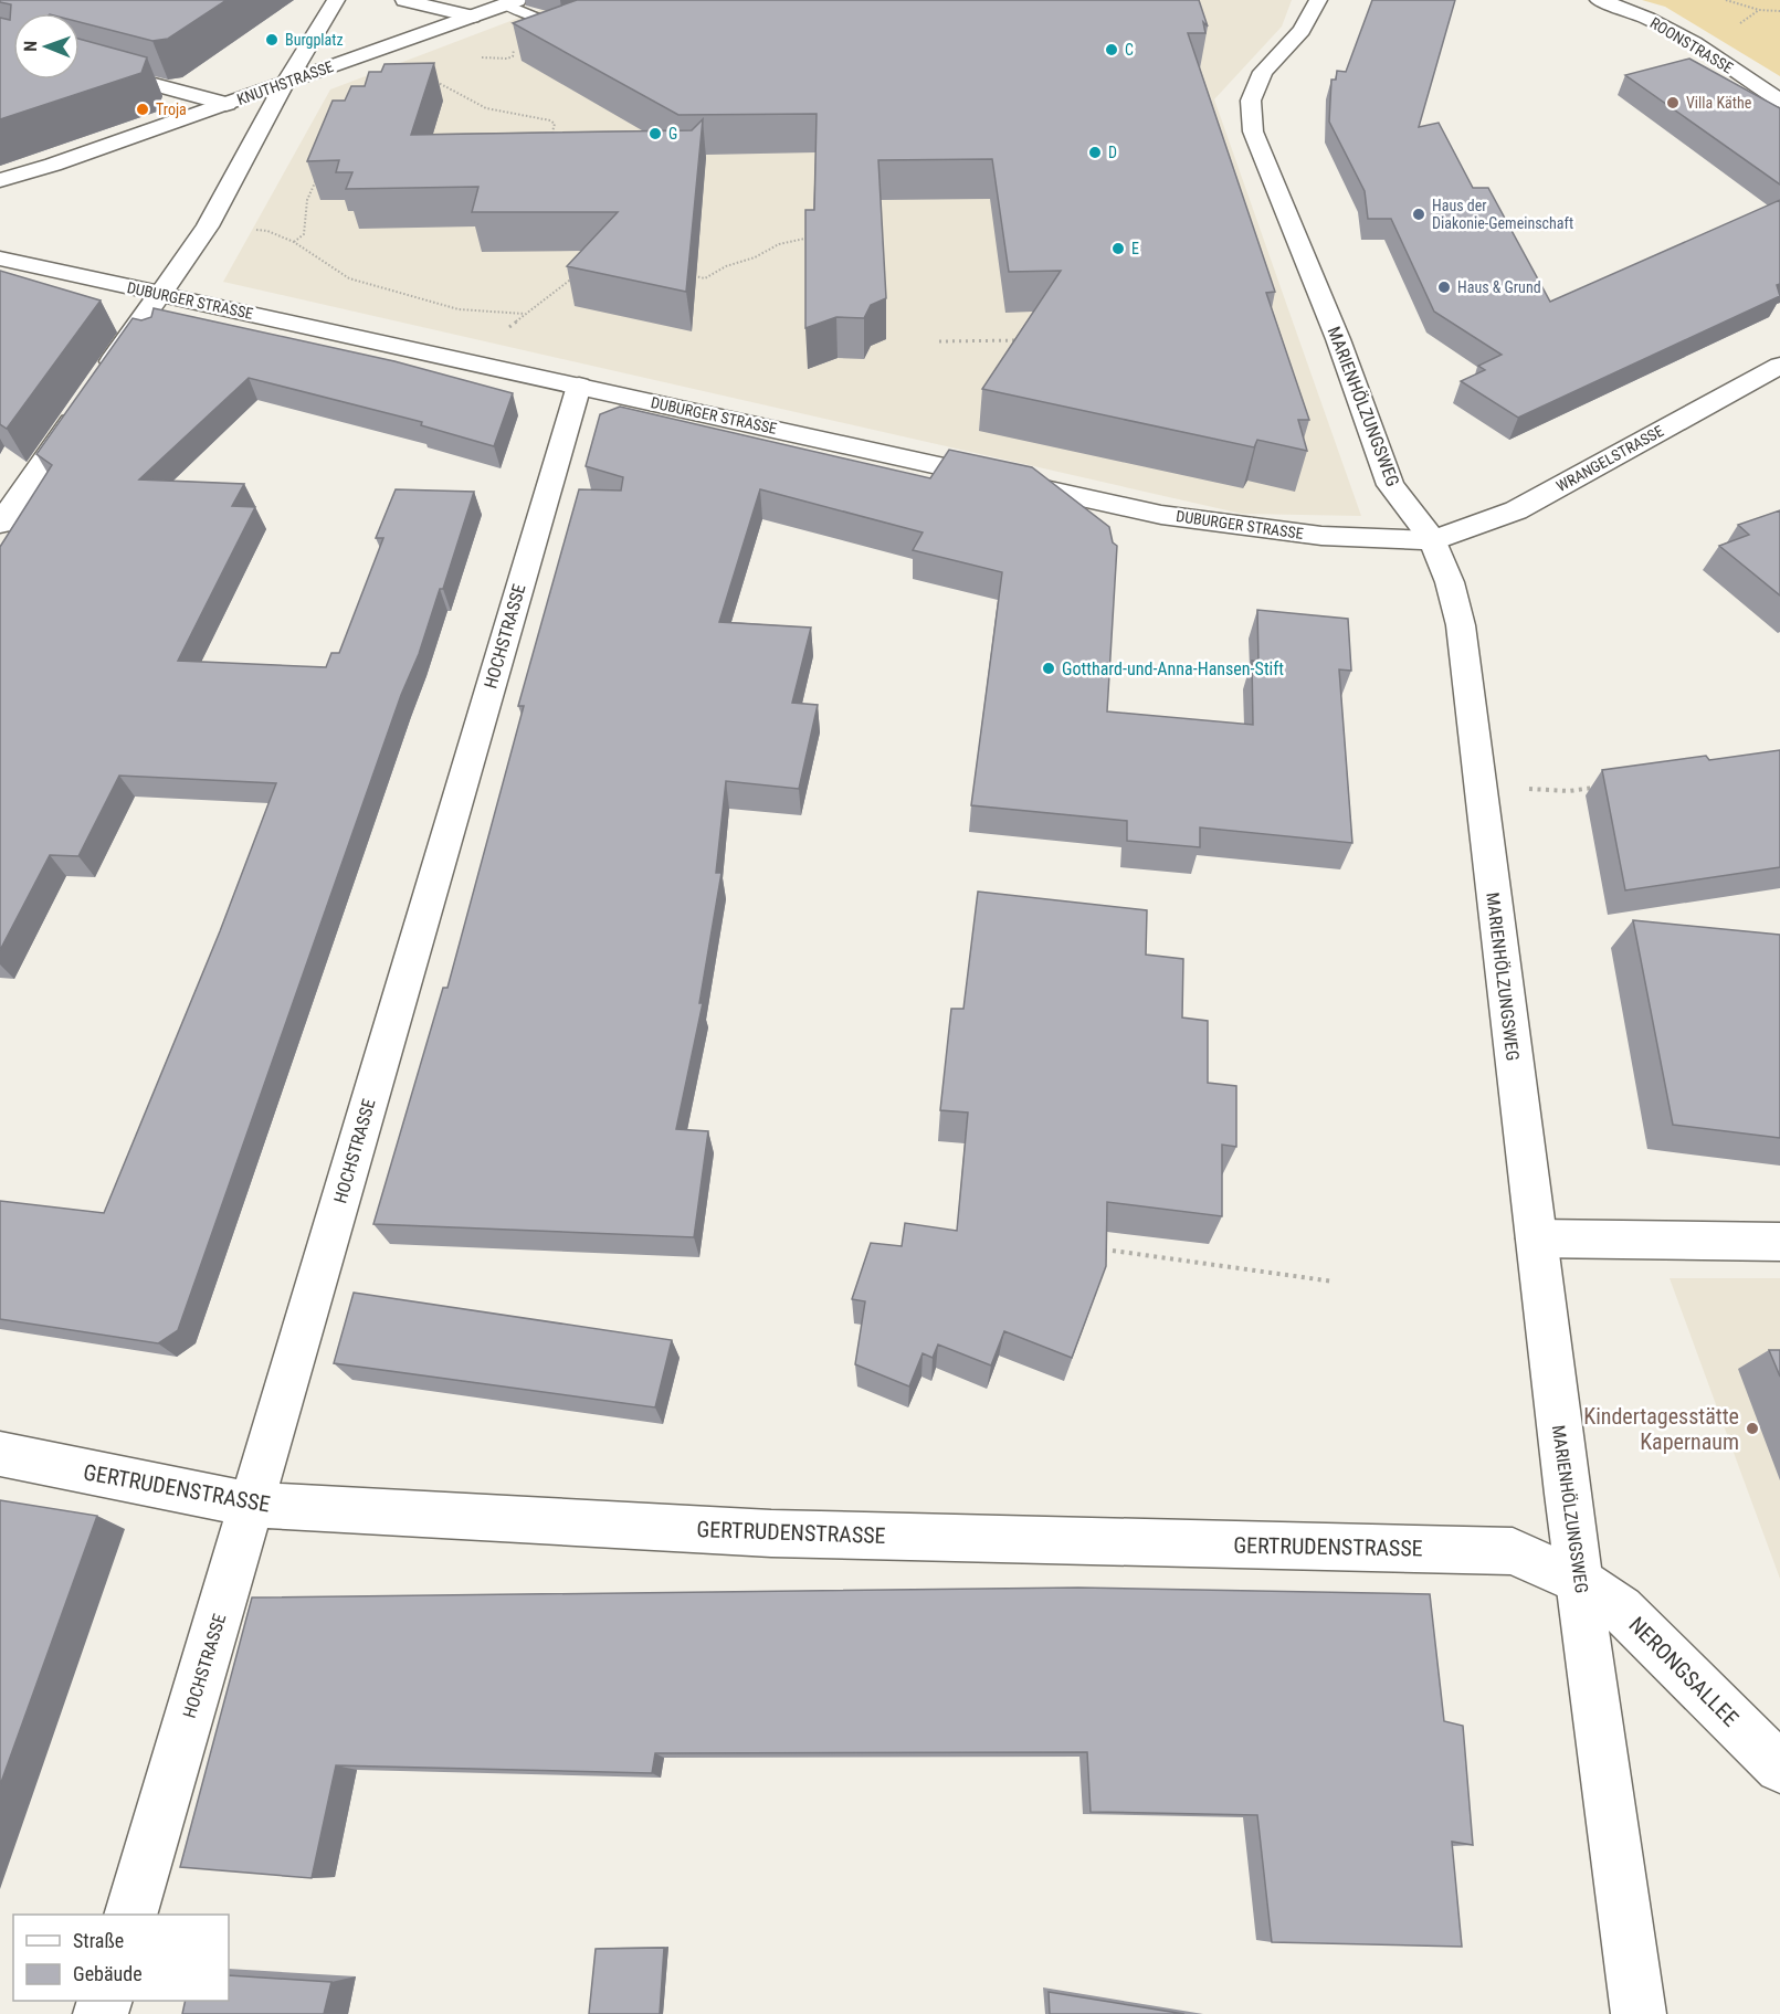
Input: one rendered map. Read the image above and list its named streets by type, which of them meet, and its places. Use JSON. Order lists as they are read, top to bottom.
{
  "streets": {
    "street": [
      "ROONSTRASSE",
      "KNUTHSTRASSE",
      "DUBURGER STRASSE",
      "MARIENHÖLZUNGSWEG",
      "WRANGELSTRASSE",
      "HOCHSTRASSE",
      "GERTRUDENSTRASSE",
      "NERONGSALLEE"
    ]
  },
  "crossings": [
    ["DUBURGER STRASSE", "MARIENHÖLZUNGSWEG"],
    ["DUBURGER STRASSE", "WRANGELSTRASSE"],
    ["DUBURGER STRASSE", "HOCHSTRASSE"],
    ["MARIENHÖLZUNGSWEG", "WRANGELSTRASSE"],
    ["MARIENHÖLZUNGSWEG", "GERTRUDENSTRASSE"],
    ["MARIENHÖLZUNGSWEG", "NERONGSALLEE"],
    ["HOCHSTRASSE", "GERTRUDENSTRASSE"],
    ["GERTRUDENSTRASSE", "NERONGSALLEE"]
  ],
  "places": [
    "Burgplatz",
    "C",
    "Villa Käthe",
    "Troja",
    "G",
    "D",
    "Haus der Diakonie-Gemeinschaft",
    "E",
    "Haus & Grund",
    "Gotthard-und-Anna-Hansen-Stift",
    "Kindertagesstätte Kapernaum"
  ],
  "legend": ["Straße", "Gebäude"],
  "north": "left"
}
